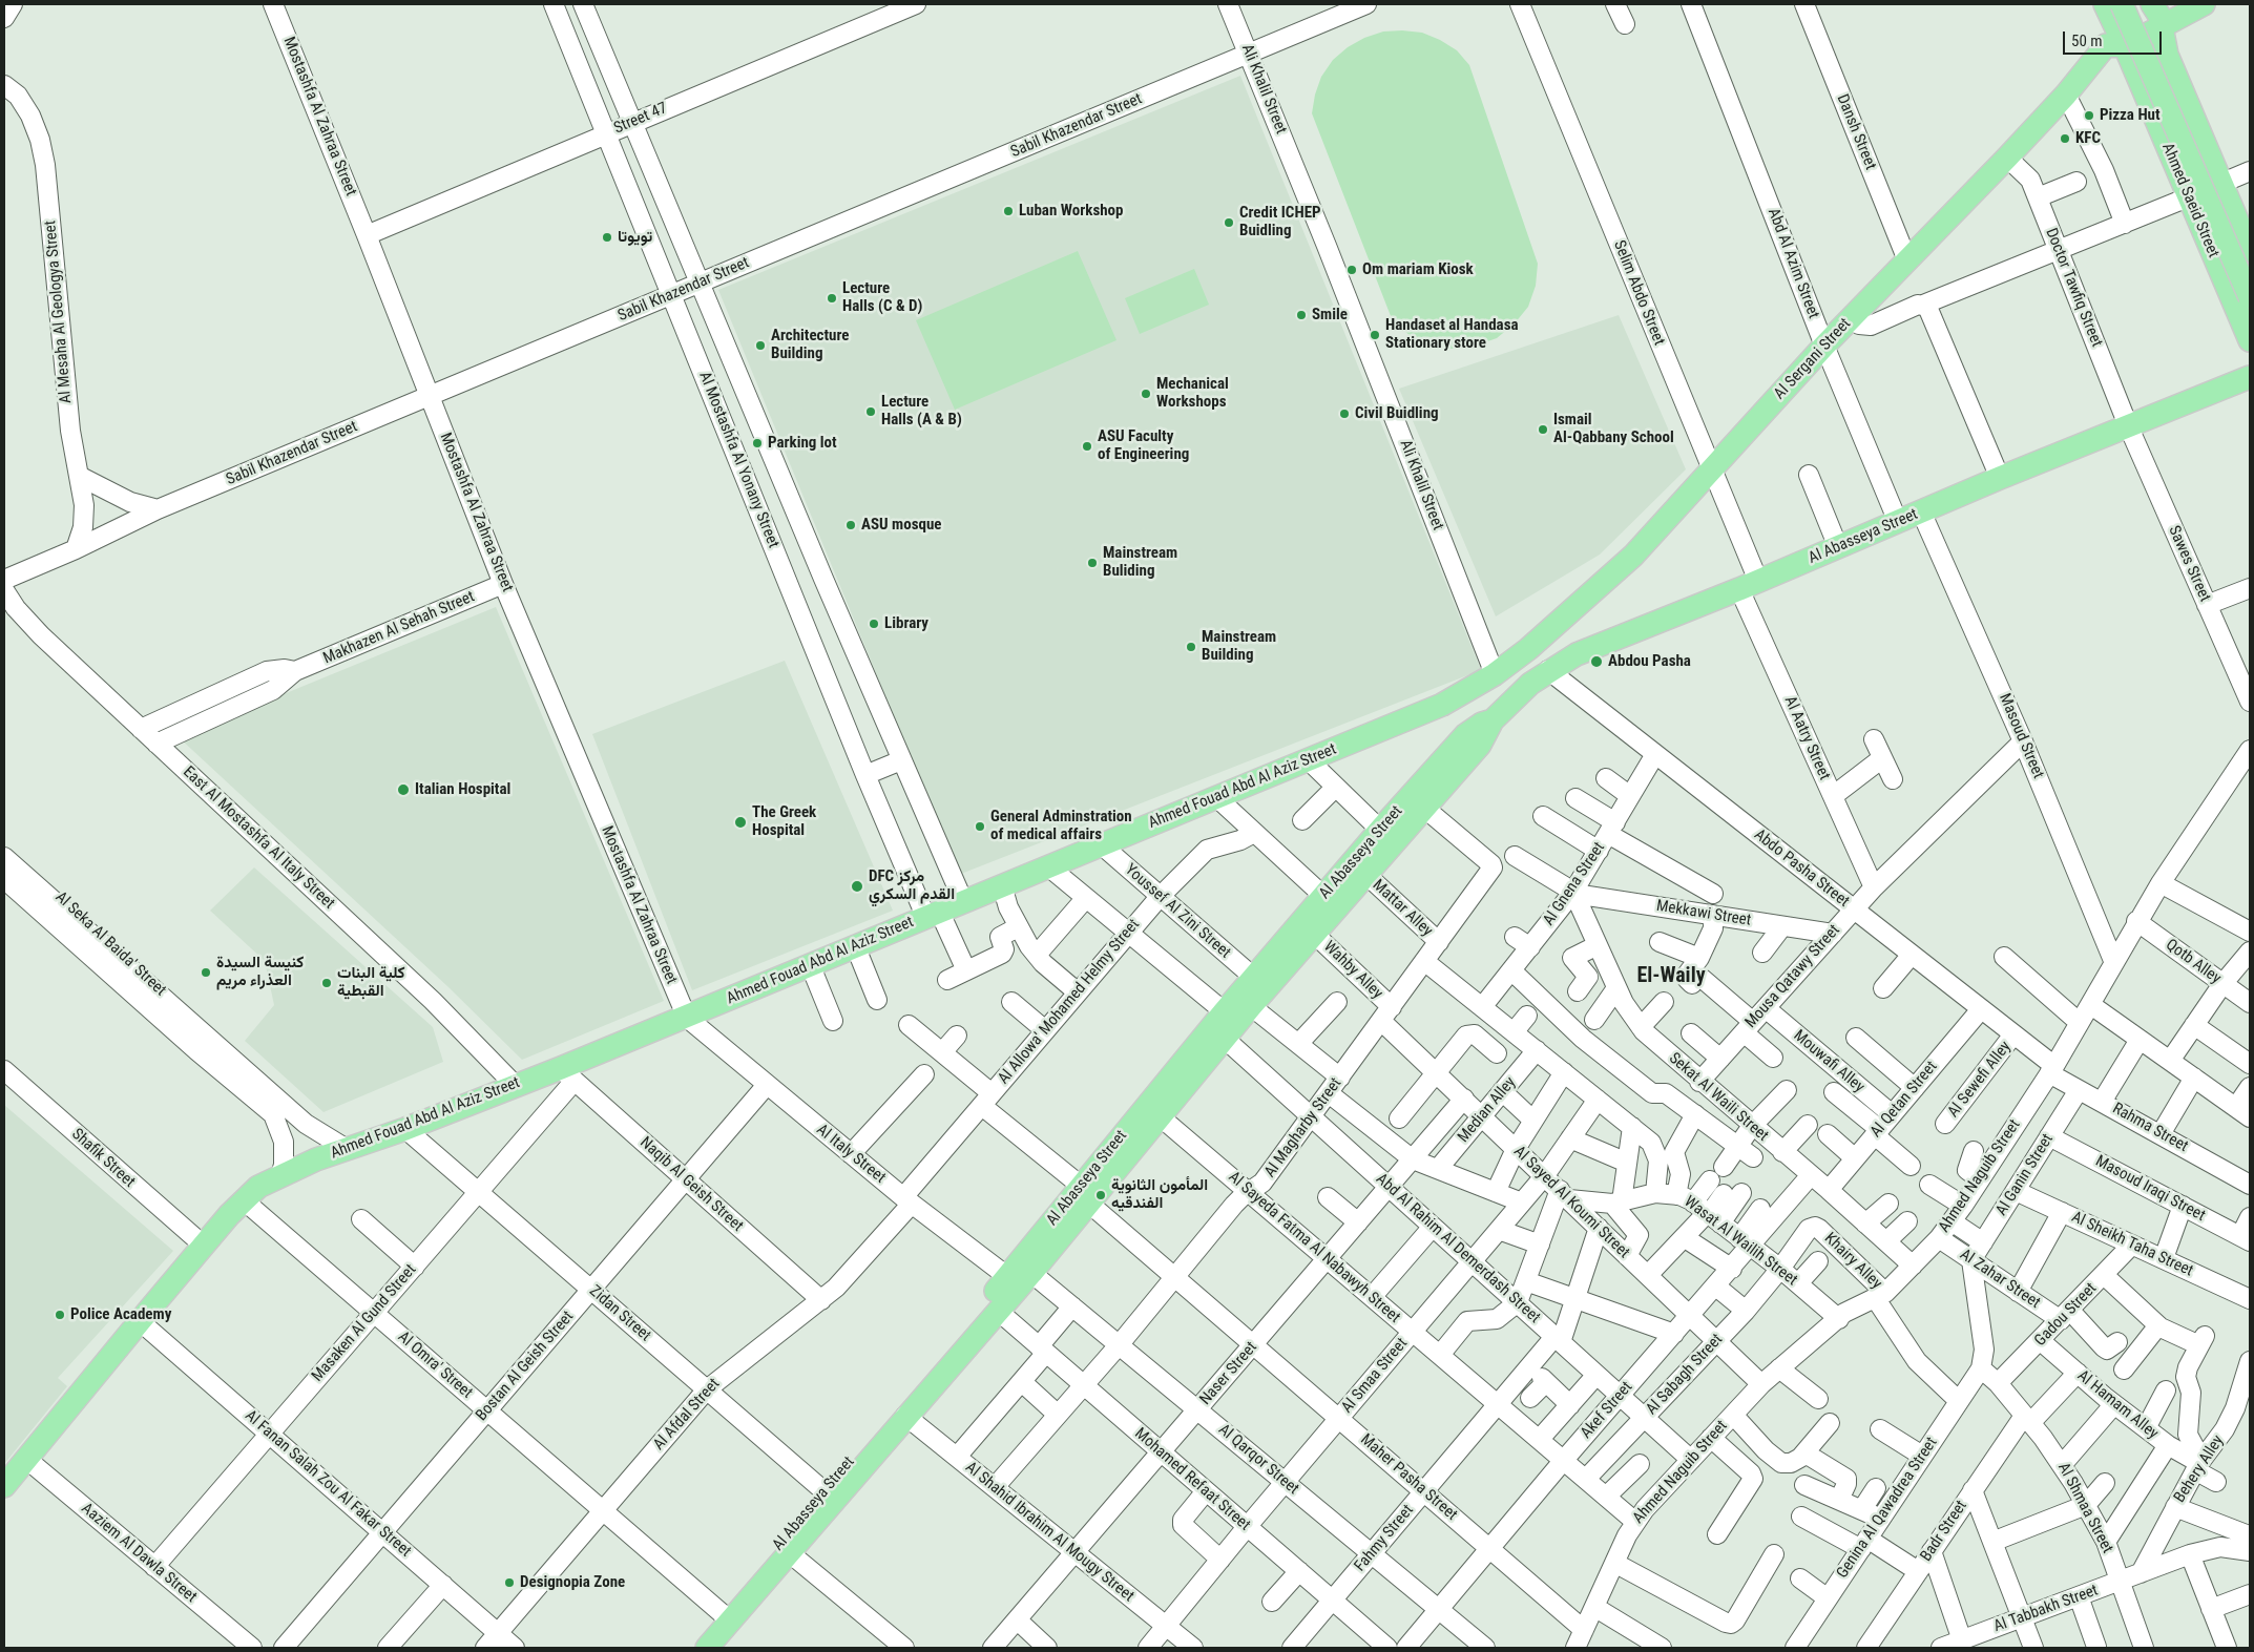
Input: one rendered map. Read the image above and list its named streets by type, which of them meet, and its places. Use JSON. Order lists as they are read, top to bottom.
{
  "streets": {
    "main road": [
      "Ahmed Saeid Street",
      "Al Sergani Street",
      "Al Abasseya Street",
      "Ahmed Fouad Abd Al Aziz Street"
    ],
    "street": [
      "Ali Khalil Street",
      "Mostashfa Al Zahraa Street",
      "Street 47",
      "Sabil Khazendar Street",
      "Dansh Street",
      "Abd Al Azim Street",
      "Doctor Tawfiq Street",
      "Selim Abdo Street",
      "Al Mesaha Al Geologya Street",
      "Al Mostashfa Al Yonany Street",
      "Sawes Street",
      "Makhazen Al Sehah Street",
      "Masoud Street",
      "Al Aatry Street",
      "East Al Mostashfa Al Italy Street",
      "Abdo Pasha Street",
      "Al Gnena Street",
      "Mattar Alley",
      "Youssef Al Zini Street",
      "Mekkawi Street",
      "Al Seka Al Baida' Street",
      "Qotb Alley",
      "Wahby Alley",
      "Mousa Qatawy Street",
      "Al Allowa' Mohamed Helmy Street",
      "Mouwafi Alley",
      "Al Sewefi Alley",
      "Sekat Al Waili Street",
      "Al Qetan Street",
      "Median Alley",
      "Al Magharby Street",
      "Rahma Street",
      "Al Italy Street",
      "Shafik Street",
      "Al Ganin Street",
      "Ahmed Naguib Street",
      "Naqib Al Geish Street",
      "Masoud Iraqi Street",
      "Al Sayed Al Koumi Street",
      "Wasat Al Wailih Street",
      "Al Sheikh Taha Street",
      "Al Sayeda Fatma Al Nabawyh Street",
      "Abd Al Rahim Al Demerdash Street",
      "Khairy Alley",
      "Al Zahar Street",
      "Zidan Street",
      "Gadou Street",
      "Masaken Al Gund Street",
      "Al Omra' Street",
      "Bostan Al Geish Street",
      "Naser Street",
      "Al Sabagh Street",
      "Al Smaa Street",
      "Al Hamam Alley",
      "Akef Street",
      "Al Afdal Street",
      "Al Qarqor Street",
      "Behery Alley",
      "Maher Pasha Street",
      "Mohamed Refaat Street",
      "Al Fanan Salah Zou Al Fakar Street",
      "Genina Al Qawadrea Street",
      "Al Shmaa Street",
      "Badr Street",
      "Al Shahid Ibrahim Al Mougy Street",
      "Fahmy Street",
      "Aaziem Al Dawla Street",
      "Al Tabbakh Street"
    ]
  },
  "crossings": [
    ["Ali Khalil Street", "Sabil Khazendar Street"],
    ["Ali Khalil Street", "Al Sergani Street"],
    ["Ali Khalil Street", "Ahmed Fouad Abd Al Aziz Street"],
    ["Mostashfa Al Zahraa Street", "Street 47"],
    ["Mostashfa Al Zahraa Street", "Sabil Khazendar Street"],
    ["Mostashfa Al Zahraa Street", "Makhazen Al Sehah Street"],
    ["Mostashfa Al Zahraa Street", "Ahmed Fouad Abd Al Aziz Street"],
    ["Mostashfa Al Zahraa Street", "Al Italy Street"],
    ["Street 47", "Al Mostashfa Al Yonany Street"],
    ["Sabil Khazendar Street", "Al Mesaha Al Geologya Street"],
    ["Sabil Khazendar Street", "Al Mostashfa Al Yonany Street"],
    ["Dansh Street", "Al Sergani Street"],
    ["Ahmed Saeid Street", "Al Sergani Street"],
    ["Abd Al Azim Street", "Al Sergani Street"],
    ["Abd Al Azim Street", "Al Abasseya Street"],
    ["Doctor Tawfiq Street", "Al Sergani Street"],
    ["Doctor Tawfiq Street", "Al Abasseya Street"],
    ["Doctor Tawfiq Street", "Sawes Street"],
    ["Selim Abdo Street", "Al Sergani Street"],
    ["Selim Abdo Street", "Al Abasseya Street"],
    ["Selim Abdo Street", "Al Aatry Street"],
    ["Al Sergani Street", "Ahmed Fouad Abd Al Aziz Street"],
    ["Al Mostashfa Al Yonany Street", "Ahmed Fouad Abd Al Aziz Street"],
    ["Al Abasseya Street", "Sawes Street"],
    ["Al Abasseya Street", "Masoud Street"],
    ["Al Abasseya Street", "Al Aatry Street"],
    ["Al Abasseya Street", "Abdo Pasha Street"],
    ["Al Abasseya Street", "Mattar Alley"],
    ["Al Abasseya Street", "Youssef Al Zini Street"],
    ["Al Abasseya Street", "Wahby Alley"],
    ["Al Abasseya Street", "Al Magharby Street"],
    ["Al Abasseya Street", "Al Italy Street"],
    ["Al Abasseya Street", "Al Sayeda Fatma Al Nabawyh Street"],
    ["Al Abasseya Street", "Abd Al Rahim Al Demerdash Street"],
    ["Al Abasseya Street", "Zidan Street"],
    ["Al Abasseya Street", "Al Omra' Street"],
    ["Al Abasseya Street", "Al Qarqor Street"],
    ["Al Abasseya Street", "Maher Pasha Street"],
    ["Al Abasseya Street", "Mohamed Refaat Street"],
    ["Al Abasseya Street", "Al Shahid Ibrahim Al Mougy Street"],
    ["Makhazen Al Sehah Street", "East Al Mostashfa Al Italy Street"],
    ["Masoud Street", "Mousa Qatawy Street"],
    ["Masoud Street", "Ahmed Naguib Street"],
    ["Al Aatry Street", "Mousa Qatawy Street"],
    ["Ahmed Fouad Abd Al Aziz Street", "East Al Mostashfa Al Italy Street"],
    ["Ahmed Fouad Abd Al Aziz Street", "Youssef Al Zini Street"],
    ["Ahmed Fouad Abd Al Aziz Street", "Al Italy Street"],
    ["Ahmed Fouad Abd Al Aziz Street", "Naqib Al Geish Street"],
    ["Ahmed Fouad Abd Al Aziz Street", "Zidan Street"],
    ["Ahmed Fouad Abd Al Aziz Street", "Masaken Al Gund Street"],
    ["Ahmed Fouad Abd Al Aziz Street", "Al Omra' Street"],
    ["Abdo Pasha Street", "Al Gnena Street"],
    ["Abdo Pasha Street", "Mousa Qatawy Street"],
    ["Abdo Pasha Street", "Al Sewefi Alley"],
    ["Abdo Pasha Street", "Al Qetan Street"],
    ["Abdo Pasha Street", "Rahma Street"],
    ["Abdo Pasha Street", "Ahmed Naguib Street"],
    ["Al Gnena Street", "Mekkawi Street"],
    ["Al Gnena Street", "Sekat Al Waili Street"],
    ["Mattar Alley", "Al Magharby Street"],
    ["Youssef Al Zini Street", "Al Allowa' Mohamed Helmy Street"],
    ["Mekkawi Street", "Mousa Qatawy Street"],
    ["Mekkawi Street", "Sekat Al Waili Street"],
    ["Qotb Alley", "Ahmed Naguib Street"],
    ["Wahby Alley", "Al Magharby Street"],
    ["Wahby Alley", "Al Sayed Al Koumi Street"],
    ["Mousa Qatawy Street", "Mouwafi Alley"],
    ["Mousa Qatawy Street", "Sekat Al Waili Street"],
    ["Al Allowa' Mohamed Helmy Street", "Al Italy Street"],
    ["Al Allowa' Mohamed Helmy Street", "Al Afdal Street"],
    ["Al Allowa' Mohamed Helmy Street", "Maher Pasha Street"],
    ["Mouwafi Alley", "Al Qetan Street"],
    ["Sekat Al Waili Street", "Al Qetan Street"],
    ["Sekat Al Waili Street", "Ahmed Naguib Street"],
    ["Sekat Al Waili Street", "Akef Street"],
    ["Median Alley", "Al Sayed Al Koumi Street"],
    ["Al Magharby Street", "Al Sayed Al Koumi Street"],
    ["Al Magharby Street", "Al Sayeda Fatma Al Nabawyh Street"],
    ["Al Magharby Street", "Abd Al Rahim Al Demerdash Street"],
    ["Al Magharby Street", "Al Qarqor Street"],
    ["Al Magharby Street", "Maher Pasha Street"],
    ["Al Magharby Street", "Mohamed Refaat Street"],
    ["Al Magharby Street", "Al Shahid Ibrahim Al Mougy Street"],
    ["Rahma Street", "Al Ganin Street"],
    ["Rahma Street", "Ahmed Naguib Street"],
    ["Al Italy Street", "Bostan Al Geish Street"],
    ["Al Italy Street", "Al Afdal Street"],
    ["Al Italy Street", "Al Qarqor Street"],
    ["Al Ganin Street", "Masoud Iraqi Street"],
    ["Al Ganin Street", "Al Sheikh Taha Street"],
    ["Al Ganin Street", "Al Zahar Street"],
    ["Ahmed Naguib Street", "Al Sayed Al Koumi Street"],
    ["Ahmed Naguib Street", "Wasat Al Wailih Street"],
    ["Ahmed Naguib Street", "Al Sayeda Fatma Al Nabawyh Street"],
    ["Ahmed Naguib Street", "Abd Al Rahim Al Demerdash Street"],
    ["Ahmed Naguib Street", "Khairy Alley"],
    ["Ahmed Naguib Street", "Al Zahar Street"],
    ["Ahmed Naguib Street", "Maher Pasha Street"],
    ["Naqib Al Geish Street", "Masaken Al Gund Street"],
    ["Naqib Al Geish Street", "Bostan Al Geish Street"],
    ["Naqib Al Geish Street", "Al Afdal Street"],
    ["Al Sayed Al Koumi Street", "Wasat Al Wailih Street"],
    ["Al Sayed Al Koumi Street", "Naser Street"],
    ["Al Sayed Al Koumi Street", "Al Sabagh Street"],
    ["Al Sayed Al Koumi Street", "Al Smaa Street"],
    ["Al Sayed Al Koumi Street", "Akef Street"],
    ["Wasat Al Wailih Street", "Khairy Alley"],
    ["Wasat Al Wailih Street", "Al Sabagh Street"],
    ["Wasat Al Wailih Street", "Akef Street"],
    ["Al Sheikh Taha Street", "Gadou Street"],
    ["Al Sayeda Fatma Al Nabawyh Street", "Naser Street"],
    ["Al Sayeda Fatma Al Nabawyh Street", "Al Sabagh Street"],
    ["Al Sayeda Fatma Al Nabawyh Street", "Al Smaa Street"],
    ["Al Sayeda Fatma Al Nabawyh Street", "Akef Street"],
    ["Al Sayeda Fatma Al Nabawyh Street", "Fahmy Street"],
    ["Abd Al Rahim Al Demerdash Street", "Naser Street"],
    ["Abd Al Rahim Al Demerdash Street", "Al Sabagh Street"],
    ["Abd Al Rahim Al Demerdash Street", "Al Smaa Street"],
    ["Abd Al Rahim Al Demerdash Street", "Akef Street"],
    ["Abd Al Rahim Al Demerdash Street", "Fahmy Street"],
    ["Khairy Alley", "Al Sabagh Street"],
    ["Al Zahar Street", "Gadou Street"],
    ["Zidan Street", "Masaken Al Gund Street"],
    ["Zidan Street", "Bostan Al Geish Street"],
    ["Zidan Street", "Al Afdal Street"],
    ["Gadou Street", "Al Hamam Alley"],
    ["Gadou Street", "Al Shmaa Street"],
    ["Masaken Al Gund Street", "Al Omra' Street"],
    ["Masaken Al Gund Street", "Al Fanan Salah Zou Al Fakar Street"],
    ["Masaken Al Gund Street", "Aaziem Al Dawla Street"],
    ["Al Omra' Street", "Bostan Al Geish Street"],
    ["Al Omra' Street", "Al Afdal Street"],
    ["Bostan Al Geish Street", "Al Fanan Salah Zou Al Fakar Street"],
    ["Naser Street", "Al Qarqor Street"],
    ["Naser Street", "Maher Pasha Street"],
    ["Naser Street", "Mohamed Refaat Street"],
    ["Naser Street", "Al Shahid Ibrahim Al Mougy Street"],
    ["Al Smaa Street", "Al Qarqor Street"],
    ["Al Smaa Street", "Maher Pasha Street"],
    ["Al Smaa Street", "Mohamed Refaat Street"],
    ["Al Smaa Street", "Al Shahid Ibrahim Al Mougy Street"],
    ["Al Hamam Alley", "Behery Alley"],
    ["Al Hamam Alley", "Badr Street"],
    ["Akef Street", "Al Qarqor Street"],
    ["Akef Street", "Maher Pasha Street"],
    ["Al Afdal Street", "Al Fanan Salah Zou Al Fakar Street"],
    ["Al Qarqor Street", "Fahmy Street"],
    ["Behery Alley", "Al Tabbakh Street"],
    ["Maher Pasha Street", "Fahmy Street"],
    ["Mohamed Refaat Street", "Fahmy Street"],
    ["Genina Al Qawadrea Street", "Al Shmaa Street"],
    ["Al Shmaa Street", "Badr Street"],
    ["Al Shmaa Street", "Al Tabbakh Street"]
  ],
  "districts": ["El-Waily"],
  "places": [
    "Pizza Hut",
    "KFC",
    "Luban Workshop",
    "Credit ICHEP Buidling",
    "تويوتا",
    "Om mariam Kiosk",
    "Lecture Halls (C & D)",
    "Smile",
    "Handaset al Handasa Stationary store",
    "Architecture Building",
    "Mechanical Workshops",
    "Lecture Halls (A & B)",
    "Civil Buidling",
    "Ismail Al-Qabbany School",
    "Parking lot",
    "ASU Faculty of Engineering",
    "ASU mosque",
    "Mainstream Buliding",
    "Library",
    "Mainstream Building",
    "Abdou Pasha",
    "Italian Hospital",
    "The Greek Hospital",
    "General Adminstration of medical affairs",
    "DFC مركز القدم السكري",
    "كنيسة السيدة العذراء مريم",
    "كلية البنات القبطية",
    "المأمون الثانوية الفندقيه",
    "Police Academy",
    "Designopia Zone"
  ],
  "scale_bar": "50 m"
}
